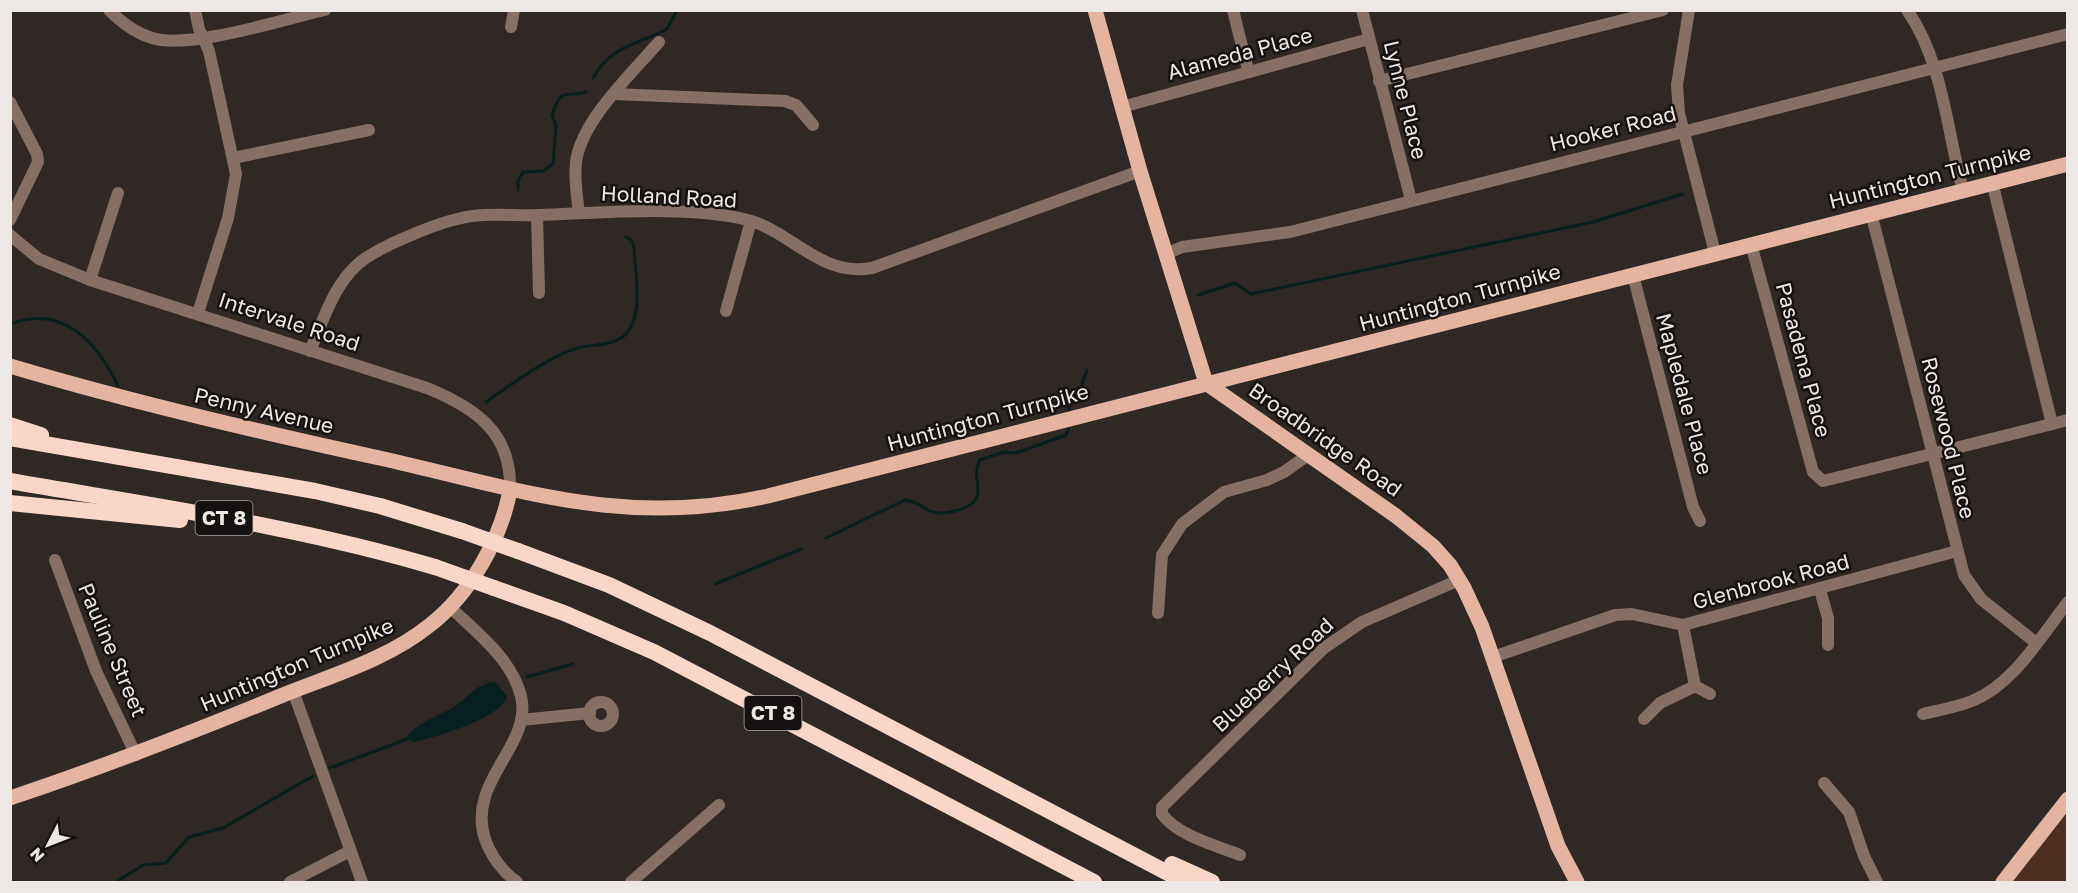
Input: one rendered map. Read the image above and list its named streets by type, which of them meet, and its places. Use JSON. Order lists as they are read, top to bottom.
{
  "streets": {
    "highway": ["CT 8"],
    "main road": ["Huntington Turnpike", "Penny Avenue", "Broadbridge Road"],
    "street": [
      "Alameda Place",
      "Lynne Place",
      "Hooker Road",
      "Holland Road",
      "Intervale Road",
      "Pasadena Place",
      "Mapledale Place",
      "Rosewood Place",
      "Glenbrook Road",
      "Pauline Street",
      "Blueberry Road"
    ]
  },
  "crossings": [
    ["Alameda Place", "Lynne Place"],
    ["Lynne Place", "Hooker Road"],
    ["Huntington Turnpike", "Intervale Road"],
    ["Huntington Turnpike", "Pasadena Place"],
    ["Huntington Turnpike", "Mapledale Place"],
    ["Huntington Turnpike", "Penny Avenue"],
    ["Huntington Turnpike", "Rosewood Place"],
    ["Huntington Turnpike", "Broadbridge Road"],
    ["Huntington Turnpike", "Pauline Street"],
    ["Intervale Road", "Penny Avenue"],
    ["Pasadena Place", "Rosewood Place"],
    ["Rosewood Place", "Glenbrook Road"],
    ["Broadbridge Road", "Glenbrook Road"],
    ["Broadbridge Road", "Blueberry Road"]
  ],
  "north": "bottom left"
}
